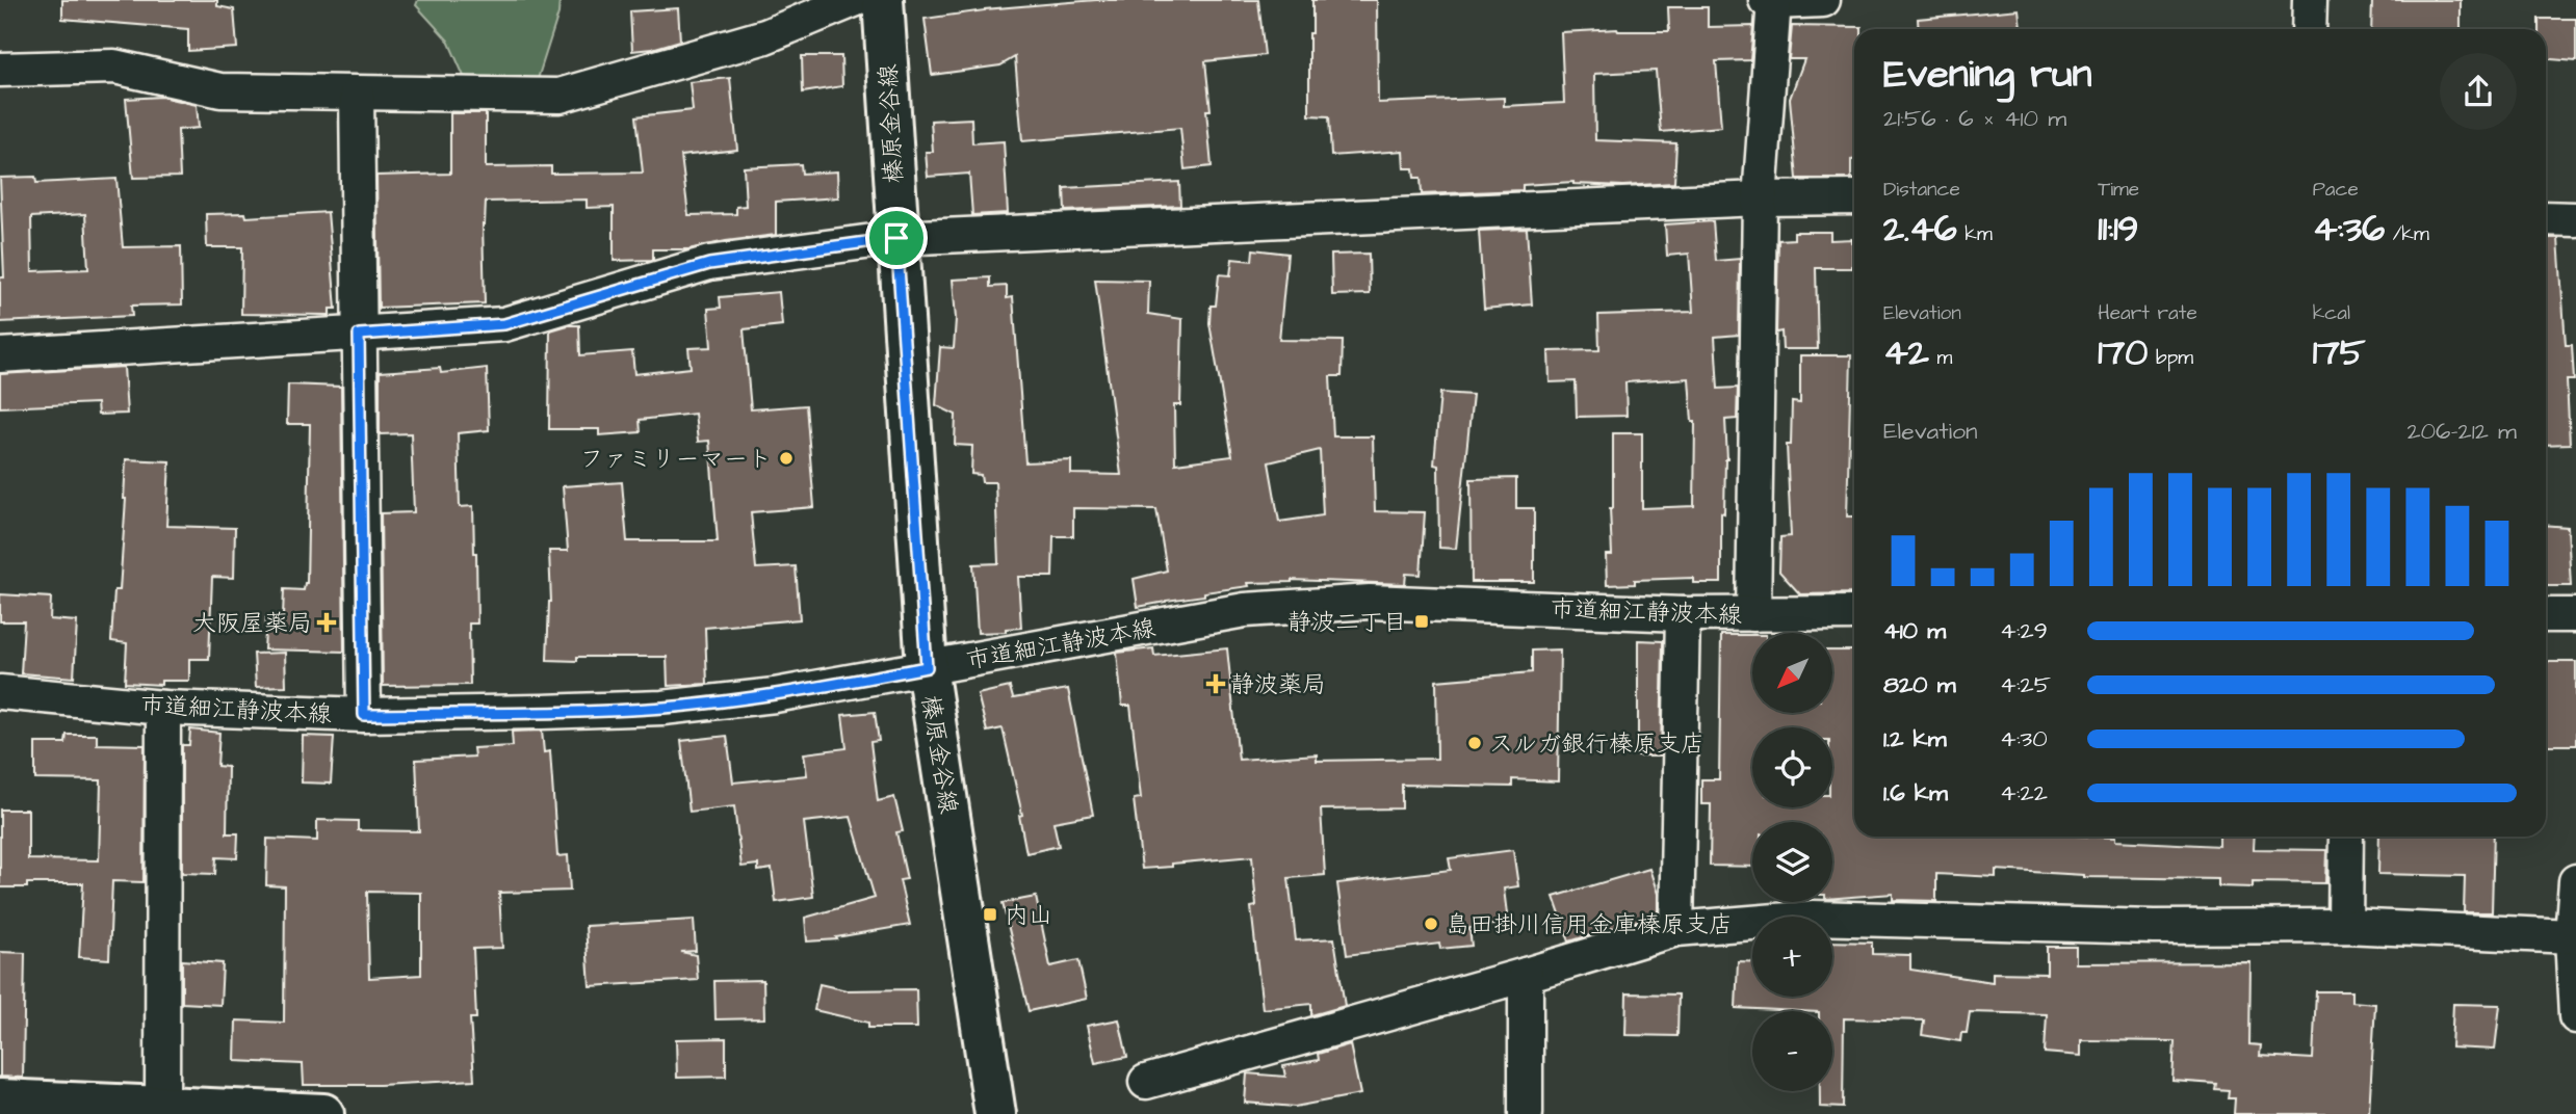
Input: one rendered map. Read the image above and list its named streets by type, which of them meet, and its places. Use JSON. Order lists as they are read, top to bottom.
{
  "streets": {
    "main road": ["榛原金谷線"],
    "street": ["市道細江静波本線"]
  },
  "crossings": [
    ["榛原金谷線", "市道細江静波本線"]
  ],
  "places": {
    "other": ["ファミリーマート", "スルガ銀行榛原支店", "島田掛川信用金庫榛原支店"],
    "transit": ["静波二丁目", "内山"],
    "health": ["大阪屋薬局", "静波薬局"]
  },
  "north": "bottom left",
  "page": {
    "heading": ["Evening run", "21:56 · 6 × 410 m"],
    "stats": [
      ["Distance", "2.46 km"],
      ["Time", "11:19"],
      ["Pace", "4:36 /km"],
      ["Elevation", "42 m"],
      ["Heart rate", "170 bpm"],
      ["kcal", "175"]
    ],
    "chart": ["Elevation", "206–212 m"],
    "list": [
      {
        "name": "410 m",
        "note": "4:29"
      },
      {
        "name": "820 m",
        "note": "4:25"
      },
      {
        "name": "1.2 km",
        "note": "4:30"
      },
      {
        "name": "1.6 km",
        "note": "4:22"
      }
    ],
    "map_buttons": ["+", "−"]
  }
}
